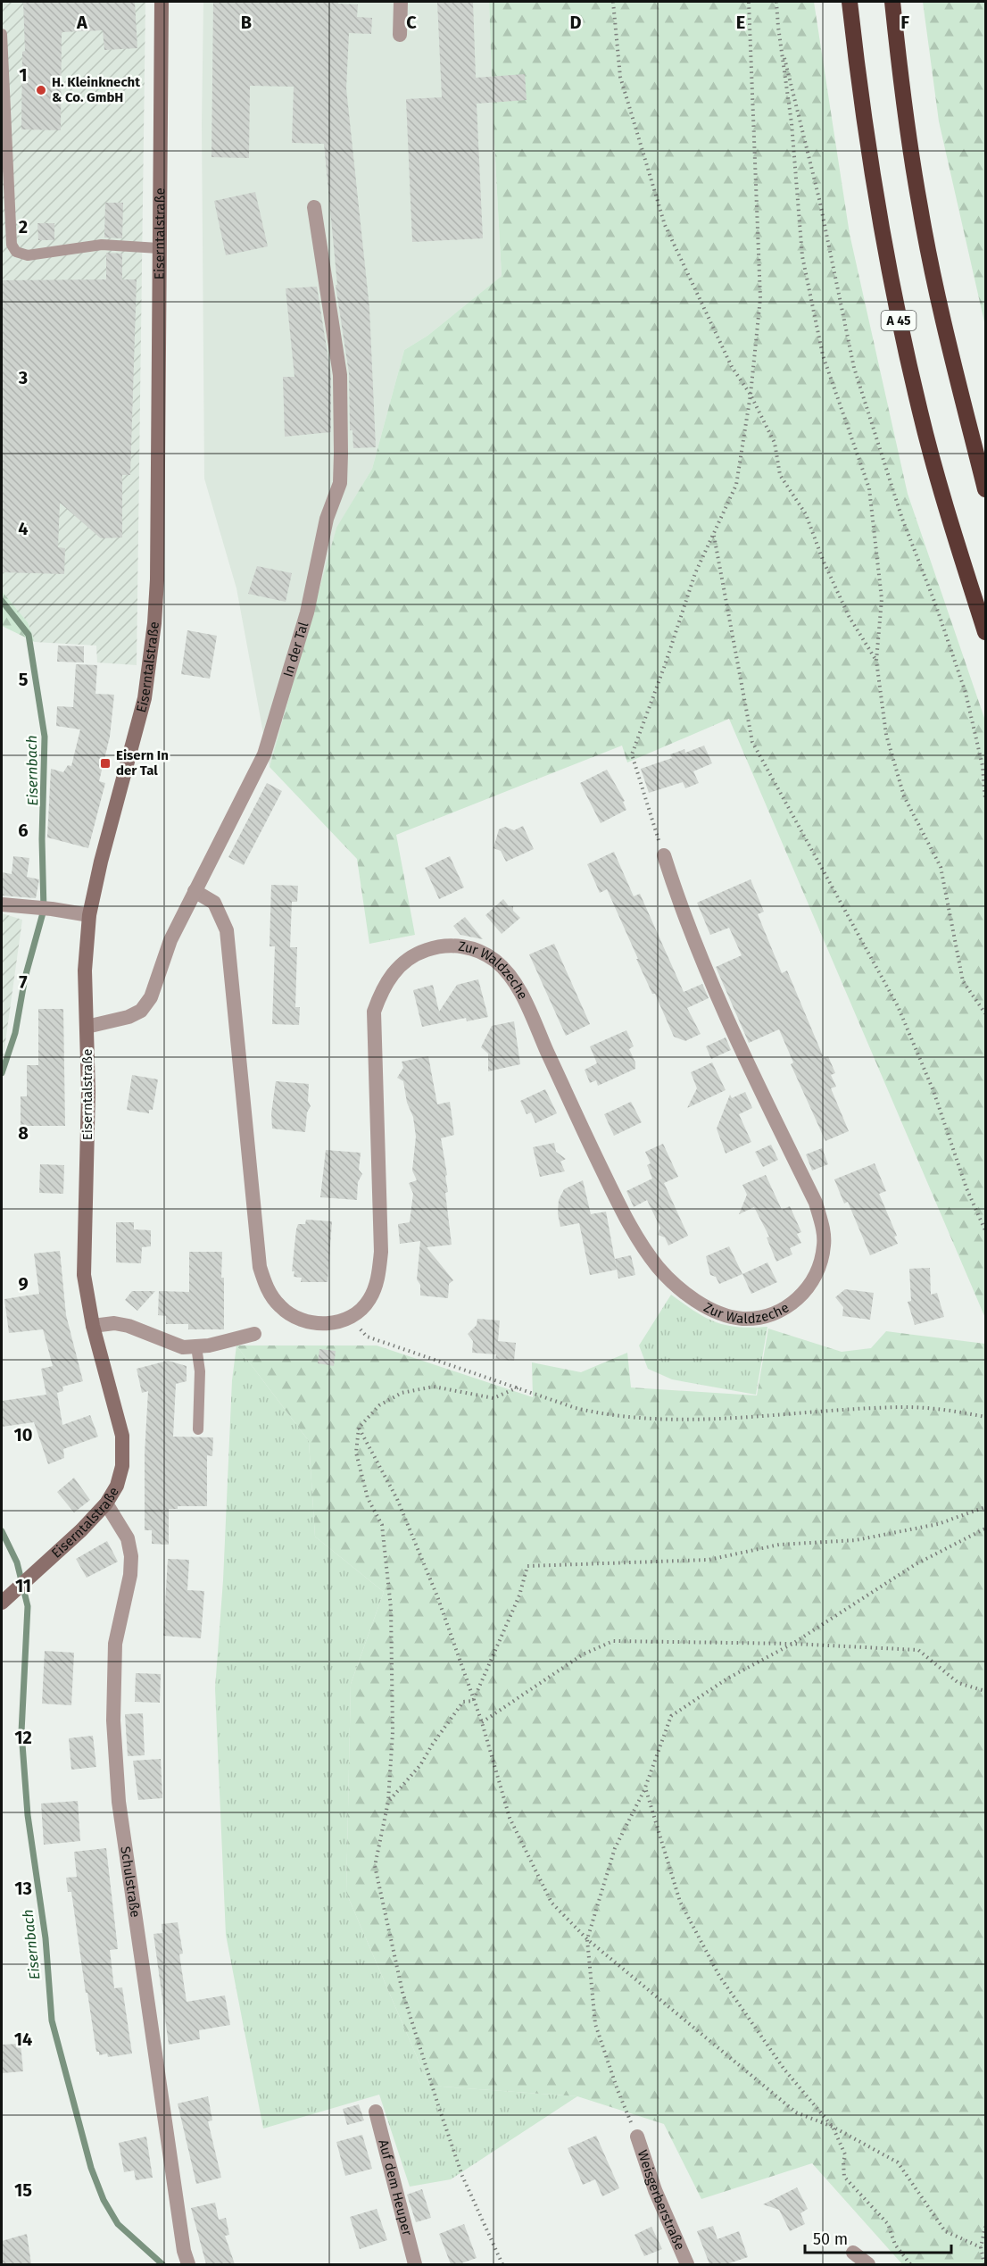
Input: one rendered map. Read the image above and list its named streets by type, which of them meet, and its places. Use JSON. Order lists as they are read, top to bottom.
{
  "streets": {
    "highway": ["A 45"],
    "main road": ["Eiserntalstraße"],
    "street": [
      "In der Tal",
      "Zur Waldzeche",
      "Schulstraße",
      "Auf dem Heuper",
      "Weisgerberstraße"
    ]
  },
  "crossings": [
    ["Eiserntalstraße", "In der Tal"],
    ["Eiserntalstraße", "Schulstraße"],
    ["In der Tal", "Zur Waldzeche"]
  ],
  "water": ["Eisernbach"],
  "places": {
    "other": ["H. Kleinknecht & Co. GmbH"],
    "transit": ["Eisern In der Tal"]
  },
  "scale_bar": "50 m",
  "grid": {
    "columns": [
      "A",
      "B",
      "C",
      "D",
      "E",
      "F"
    ],
    "rows": [
      "1",
      "2",
      "3",
      "4",
      "5",
      "6",
      "7",
      "8",
      "9",
      "10",
      "11",
      "12",
      "13",
      "14",
      "15"
    ]
  }
}
